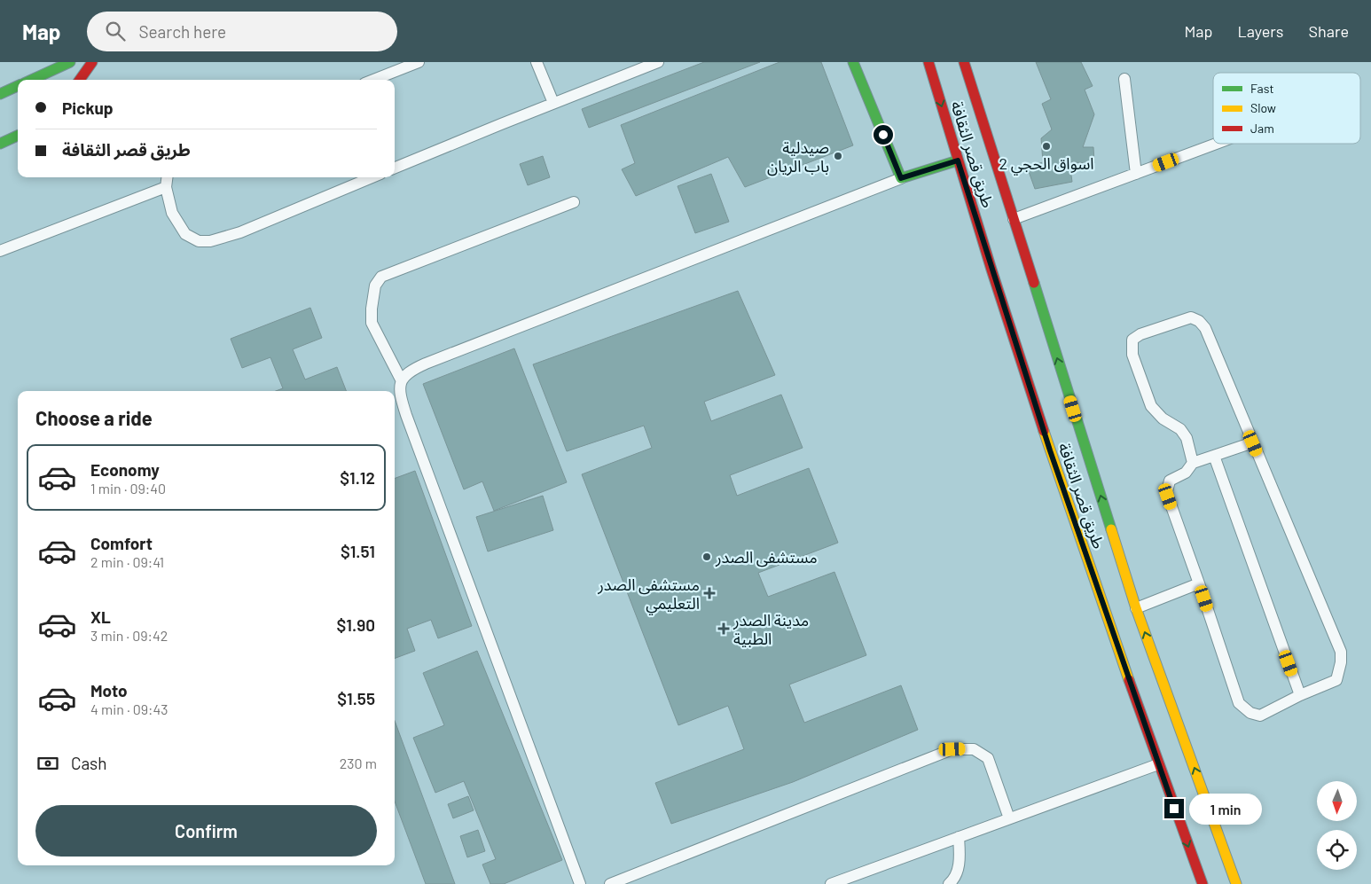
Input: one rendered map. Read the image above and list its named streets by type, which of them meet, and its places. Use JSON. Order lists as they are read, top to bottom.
{
  "streets": {
    "main road": ["طريق قصر الثقافة"]
  },
  "places": {
    "other": ["اسواق الحجي 2", "صيدلية باب الريان", "مستشفى الصدر"],
    "health": ["مستشفى الصدر التعليمي", "مدينة الصدر الطبية"]
  },
  "legend": ["Fast", "Slow", "Jam"],
  "north": "bottom",
  "page": {
    "header": "Map",
    "search": "Search here",
    "nav": ["Map", "Layers", "Share"],
    "banner": ["Pickup", "طريق قصر الثقافة"],
    "heading": "Choose a ride",
    "list": [
      {
        "name": "Economy",
        "note": "1 min · 09:40",
        "value": "$1.12"
      },
      {
        "name": "Comfort",
        "note": "2 min · 09:41",
        "value": "$1.51"
      },
      {
        "name": "XL",
        "note": "3 min · 09:42",
        "value": "$1.90"
      },
      {
        "name": "Moto",
        "note": "4 min · 09:43",
        "value": "$1.55"
      }
    ],
    "pay": ["Cash", "230 m"],
    "bubble": "1 min",
    "buttons": "Confirm"
  }
}
